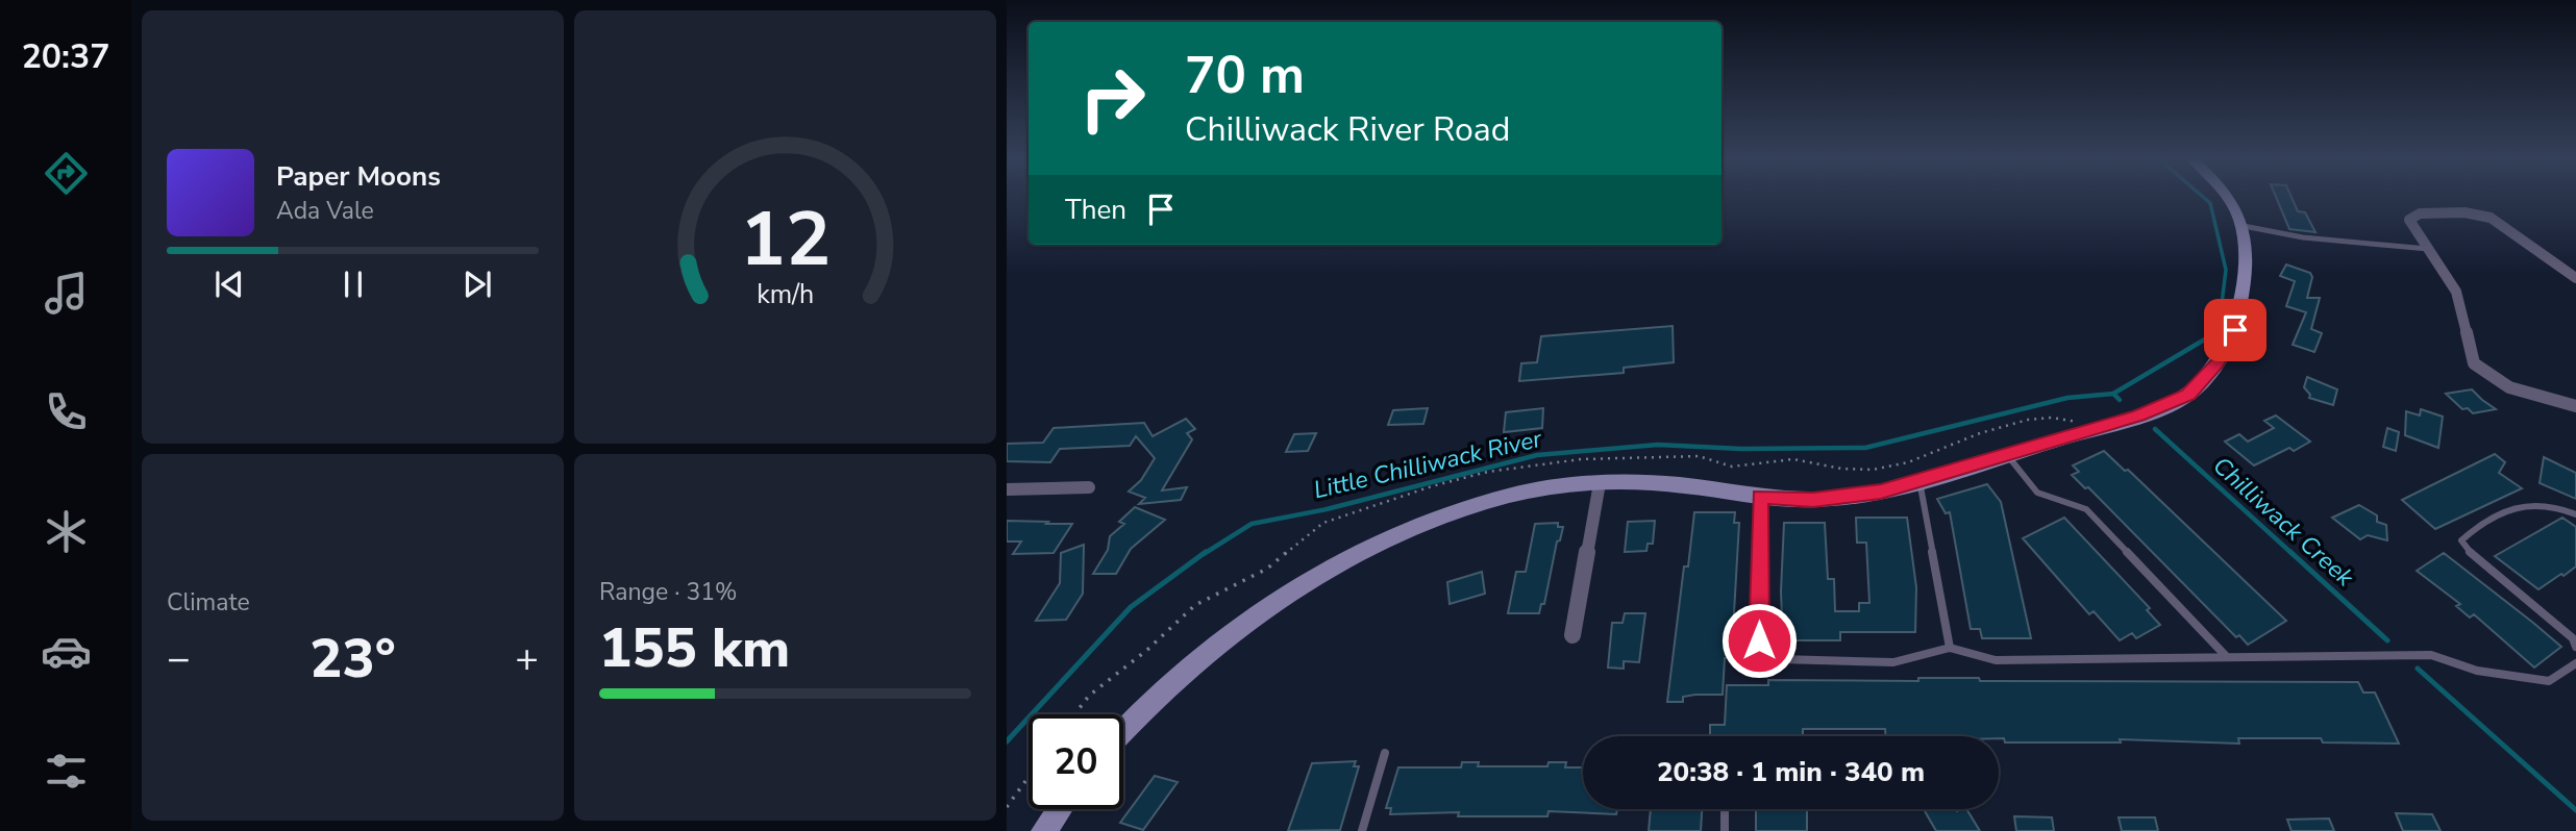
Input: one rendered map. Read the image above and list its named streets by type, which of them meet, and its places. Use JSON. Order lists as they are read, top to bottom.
{
  "water": ["Little Chilliwack River", "Chilliwack Creek"],
  "page": {
    "tabs": "20:37",
    "turn": ["70 m", "Chilliwack River Road"],
    "song": ["Paper Moons", "Ada Vale"],
    "then": "Then",
    "tile": [
      "Climate",
      ["Range · 31%", "155 km"]
    ],
    "heat": ["−", "23°", "+"],
    "limit": "20",
    "trip": "20:38 · 1 min · 340 m",
    "gauge": ["12", "km/h"]
  }
}
